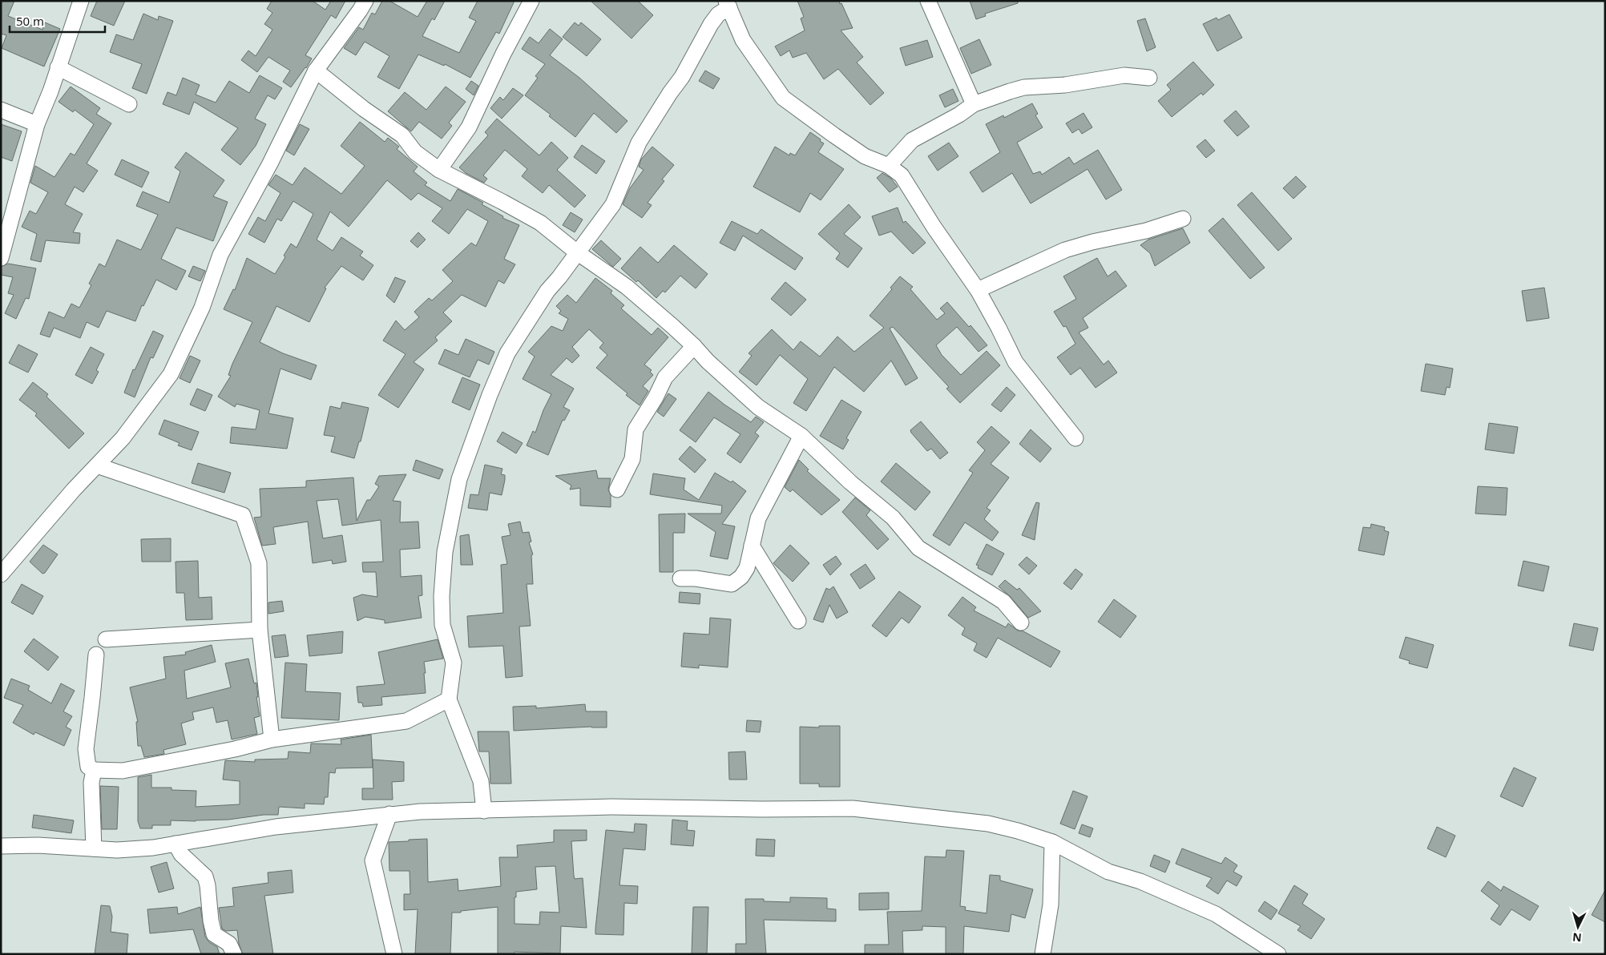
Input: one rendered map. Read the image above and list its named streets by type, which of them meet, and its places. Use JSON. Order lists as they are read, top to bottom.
{
  "scale_bar": "50 m",
  "north": "bottom"
}
